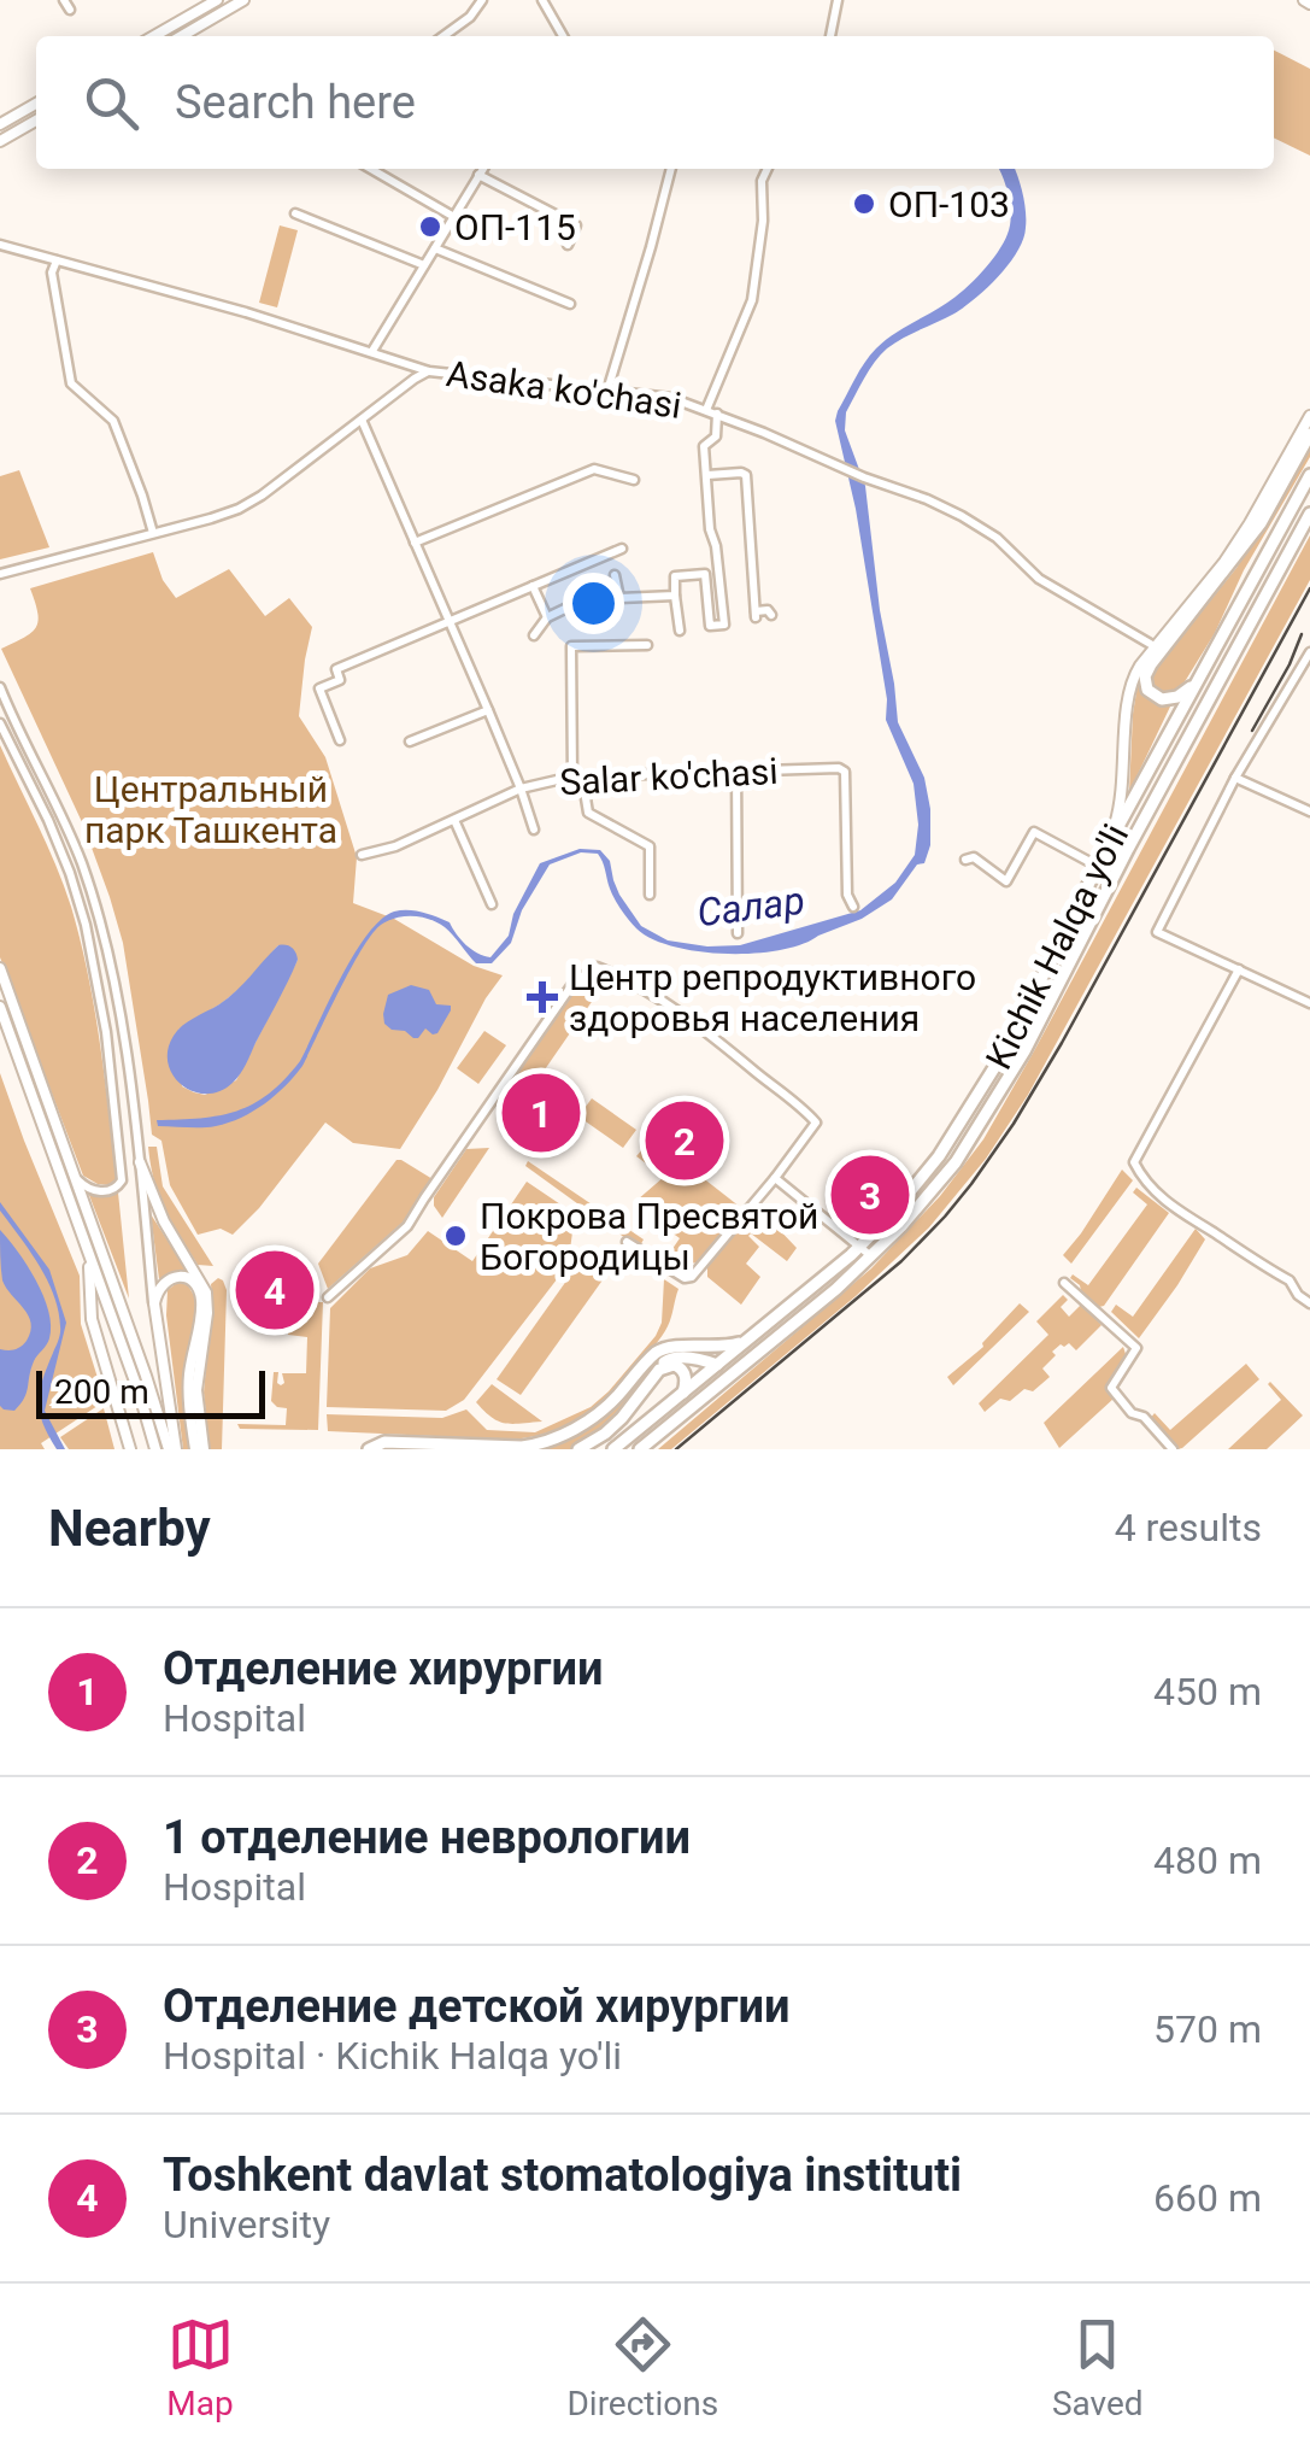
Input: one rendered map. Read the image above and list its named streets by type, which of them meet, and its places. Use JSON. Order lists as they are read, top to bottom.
{
  "streets": {
    "highway": ["Kichik Halqa yo'li"],
    "street": ["Asaka ko'chasi", "Salar ko'chasi"]
  },
  "water": ["Салар"],
  "parks": ["Центральный парк Ташкента"],
  "places": {
    "other": ["ОП-103", "ОП-115", "Покрова Пресвятой Богородицы"],
    "health": ["Центр репродуктивного здоровья населения"]
  },
  "scale_bar": "200 m",
  "page": {
    "search": "Search here",
    "pins": [
      "1",
      "2",
      "3",
      "4"
    ],
    "scale": "200 m",
    "heading": ["Nearby", "4 results"],
    "list": [
      {
        "mark": "1",
        "name": "Отделение хирургии",
        "note": "Hospital",
        "value": "450 m"
      },
      {
        "mark": "2",
        "name": "1 отделение неврологии",
        "note": "Hospital",
        "value": "480 m"
      },
      {
        "mark": "3",
        "name": "Отделение детской хирургии",
        "note": "Hospital · Kichik Halqa yo'li",
        "value": "570 m"
      },
      {
        "mark": "4",
        "name": "Toshkent davlat stomatologiya instituti",
        "note": "University",
        "value": "660 m"
      }
    ],
    "nav": ["Map", "Directions", "Saved"]
  }
}
